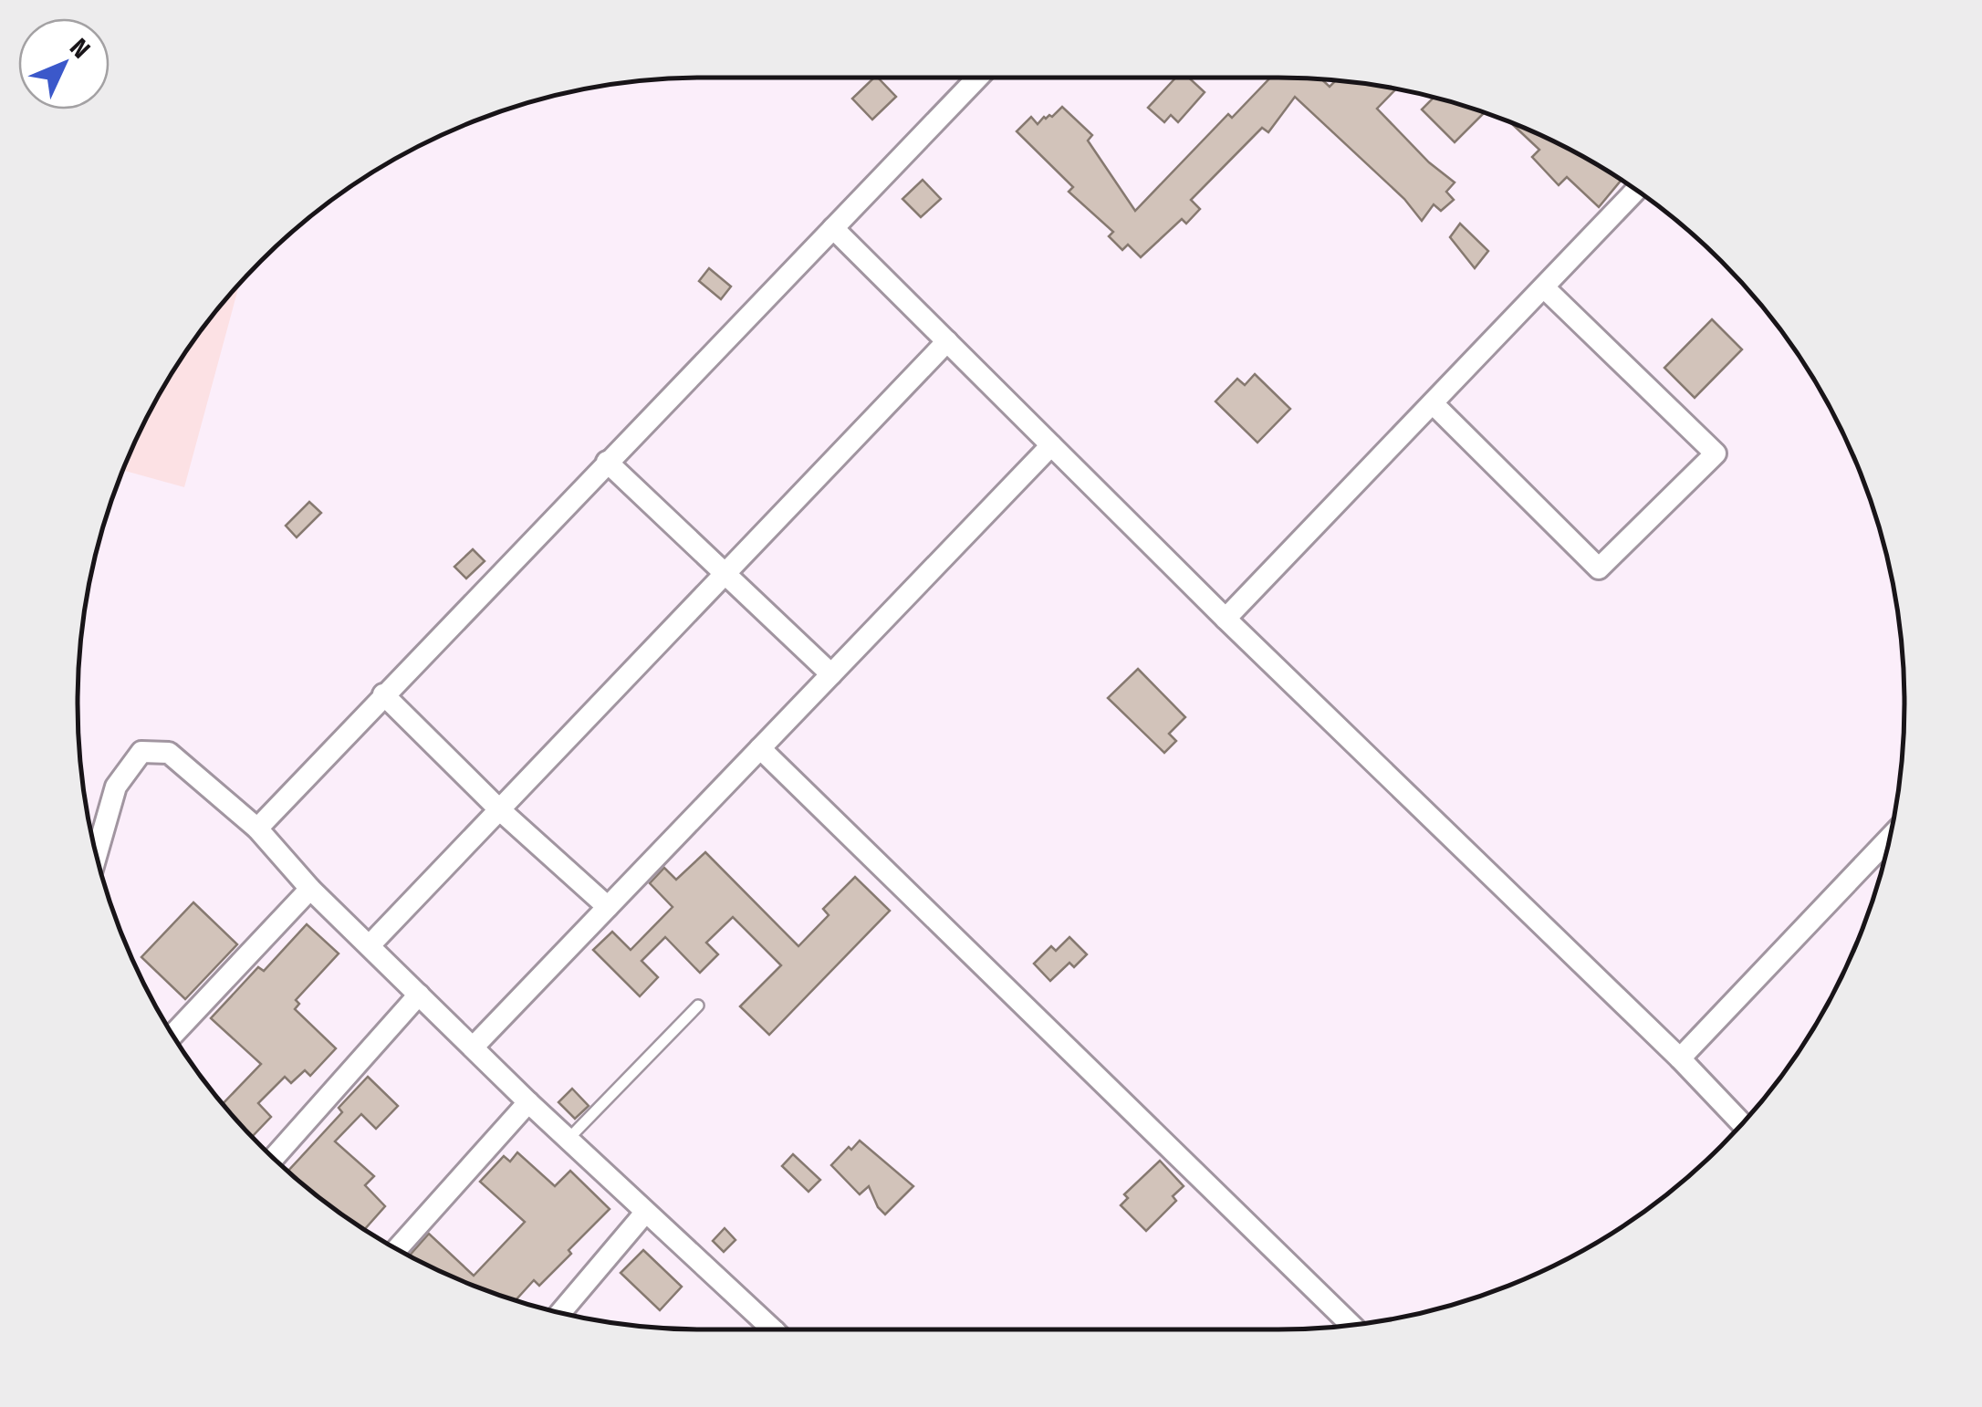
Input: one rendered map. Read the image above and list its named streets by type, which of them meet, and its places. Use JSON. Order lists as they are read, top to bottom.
{
  "north": "top right"
}
